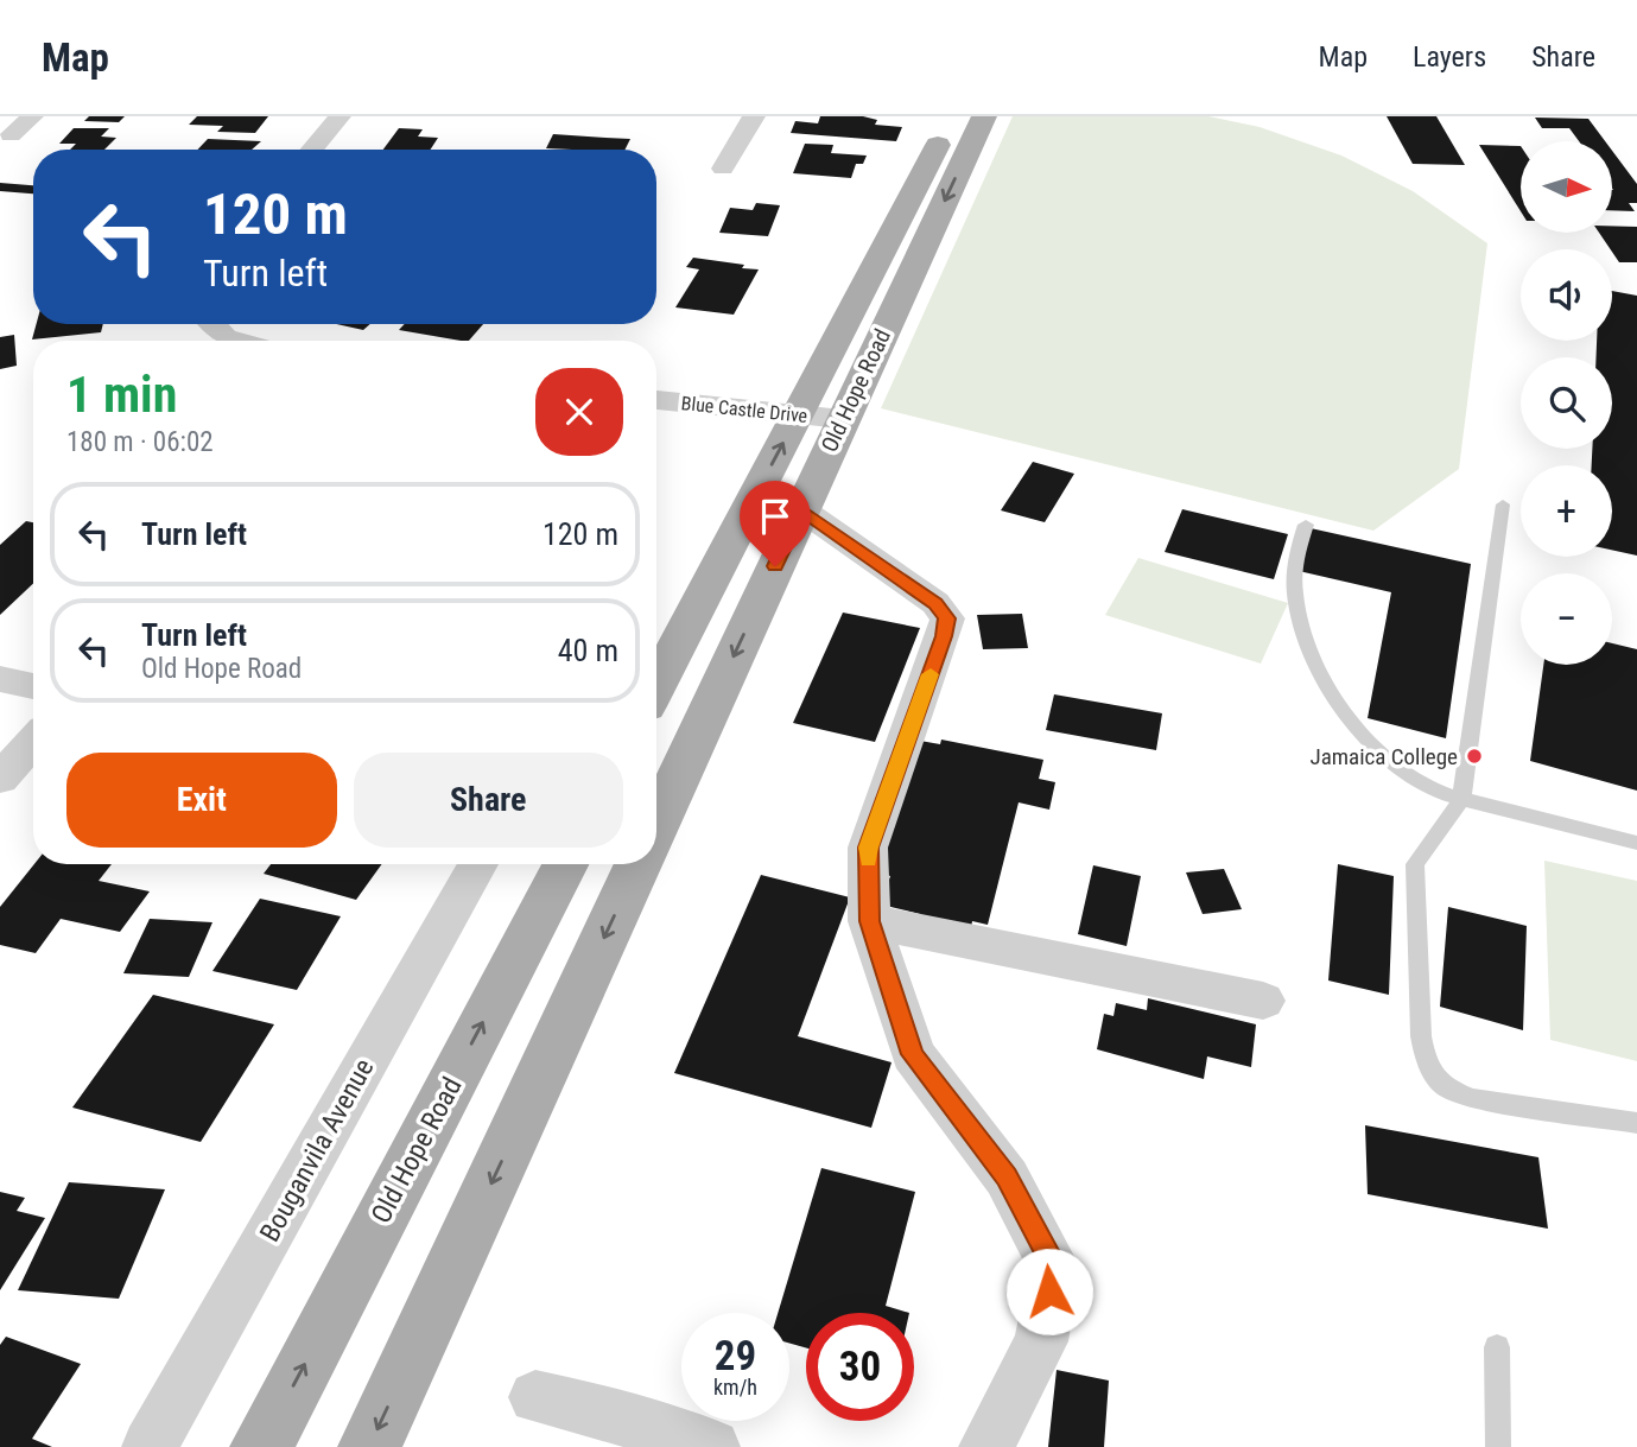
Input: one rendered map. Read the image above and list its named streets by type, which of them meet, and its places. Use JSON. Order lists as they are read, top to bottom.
{
  "streets": {
    "main road": ["Old Hope Road"],
    "street": ["Blue Castle Drive", "Bouganvila Avenue"]
  },
  "crossings": [
    ["Old Hope Road", "Blue Castle Drive"]
  ],
  "places": ["Jamaica College"],
  "north": "right",
  "page": {
    "header": "Map",
    "nav": ["Map", "Layers", "Share"],
    "map_buttons": ["+", "−"],
    "turn": ["120 m", "Turn left"],
    "heading": ["1 min", "180 m · 06:02"],
    "list": [
      {
        "name": "Turn left",
        "value": "120 m"
      },
      {
        "name": "Turn left",
        "note": "Old Hope Road",
        "value": "40 m"
      }
    ],
    "buttons": ["Exit", "Share"],
    "speed": "29 km/h",
    "limit": "30"
  }
}
